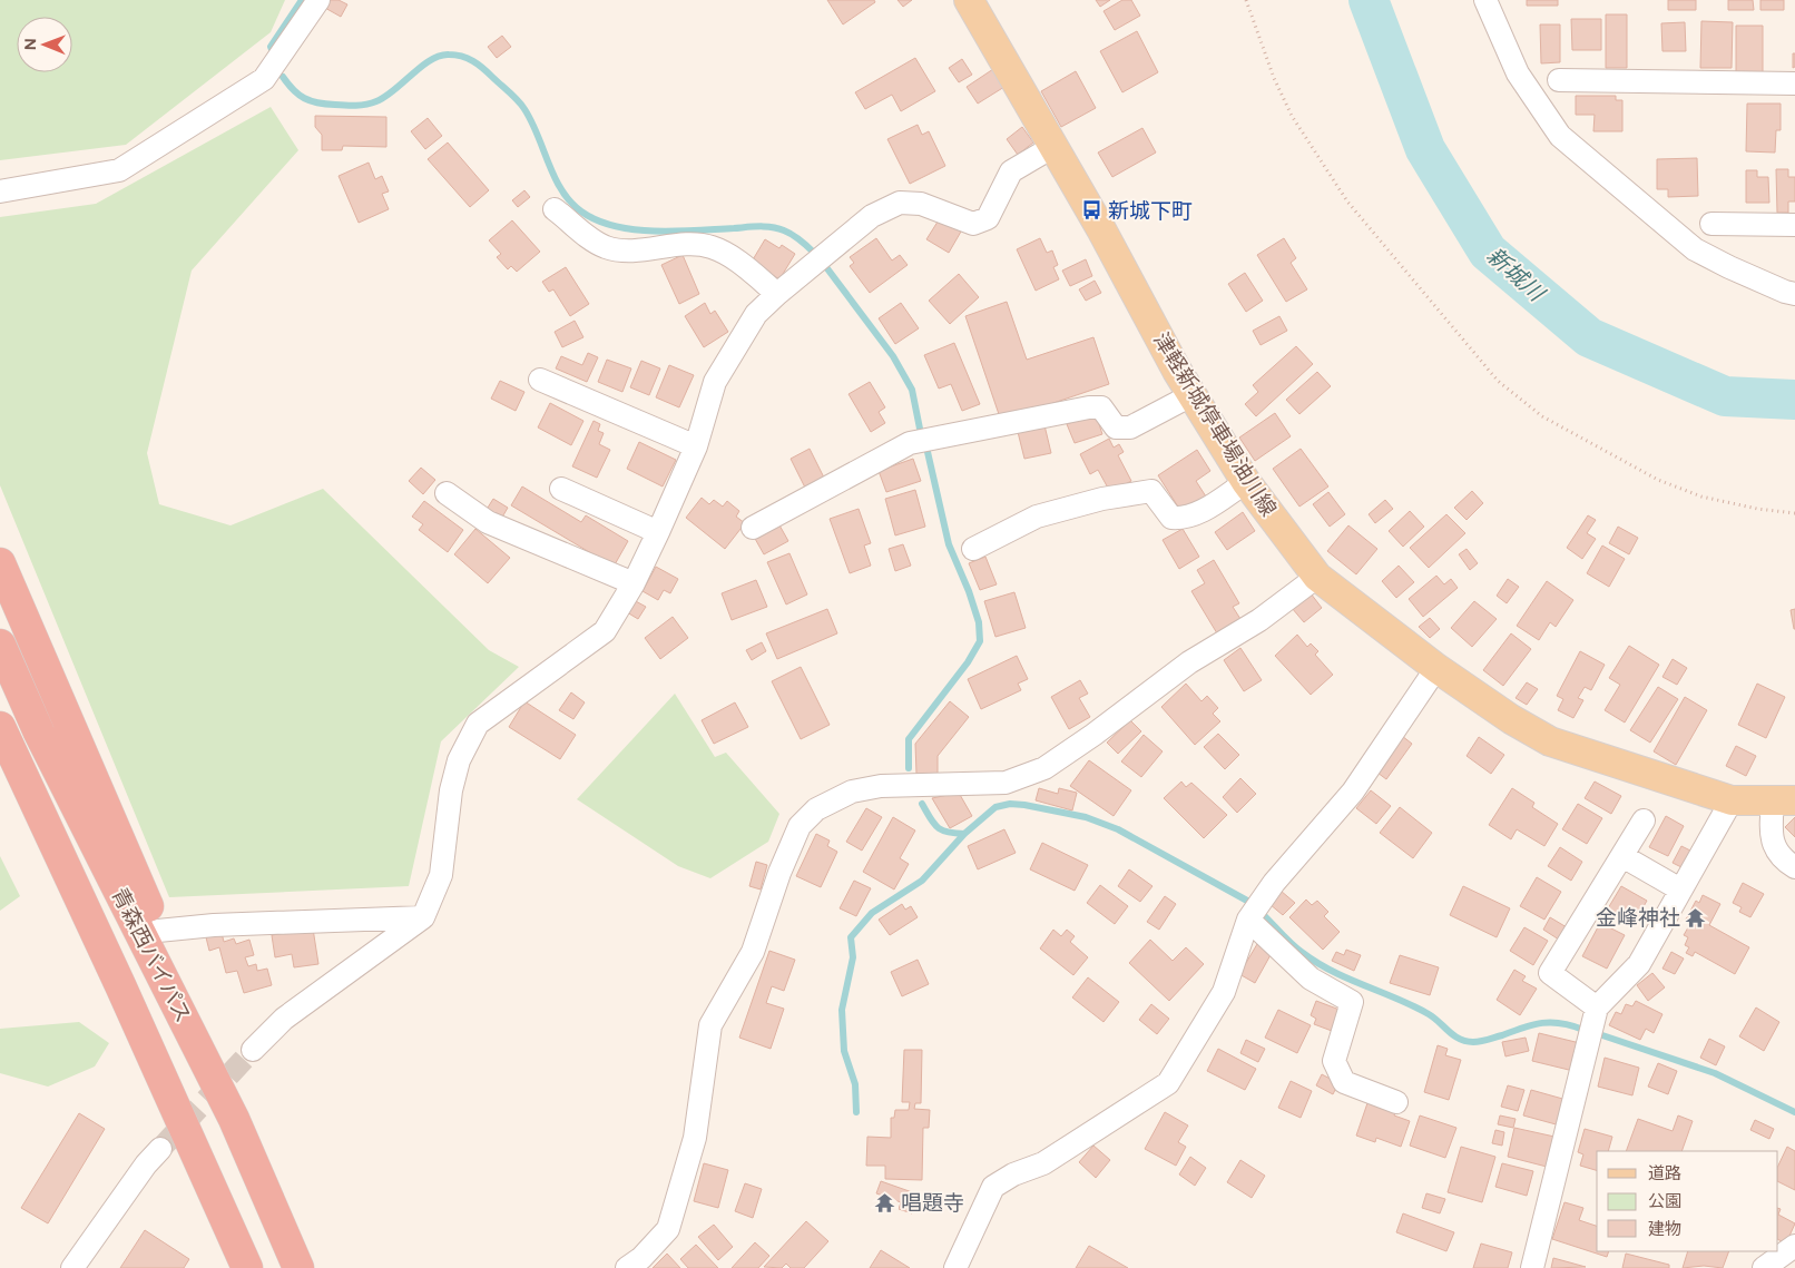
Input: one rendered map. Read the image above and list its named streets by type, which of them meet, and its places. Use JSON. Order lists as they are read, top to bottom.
{
  "streets": {
    "highway": ["青森西バイパス"],
    "main road": ["津軽新城停車場油川線"]
  },
  "water": ["新城川"],
  "places": {
    "bus stop": ["新城下町"],
    "temple": ["金峰神社", "唱題寺"]
  },
  "legend": ["道路", "公園", "建物"],
  "north": "left"
}
